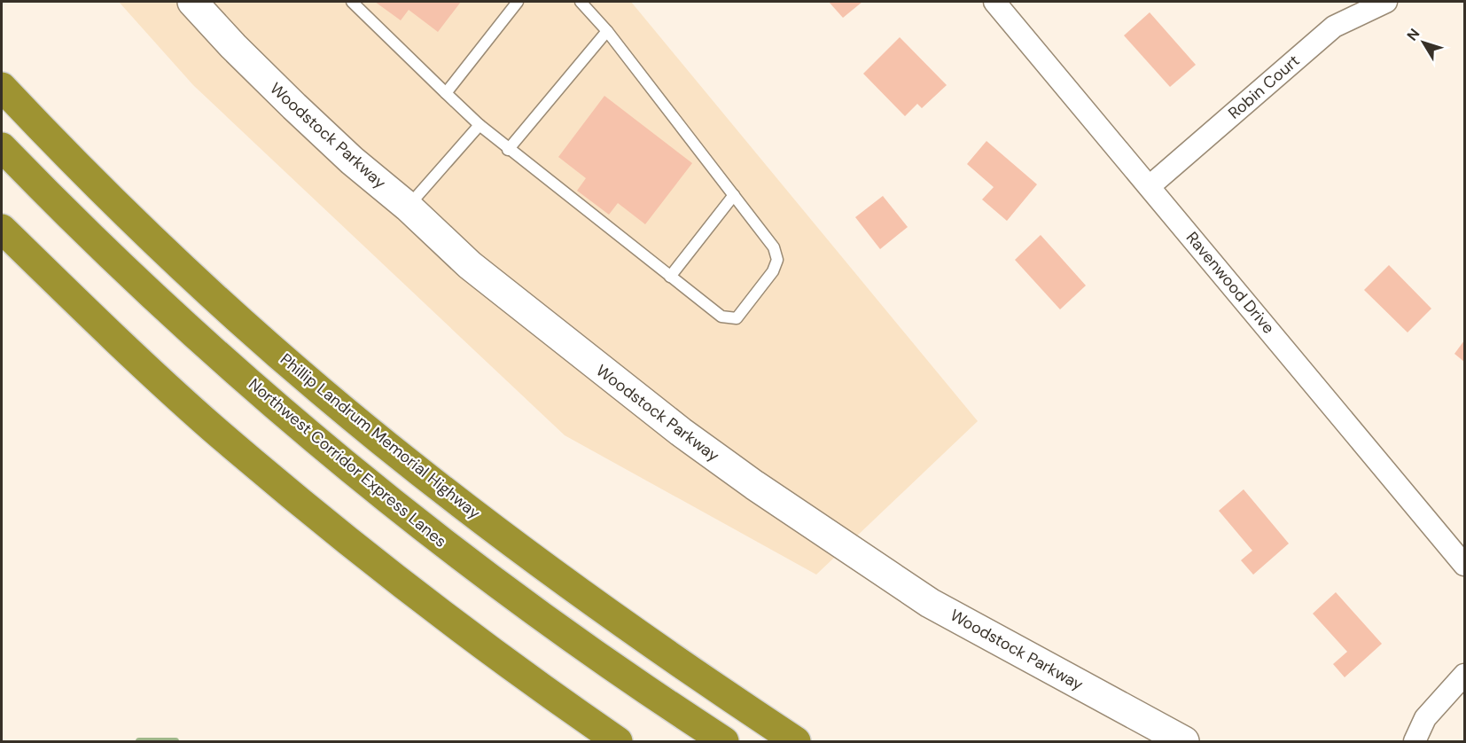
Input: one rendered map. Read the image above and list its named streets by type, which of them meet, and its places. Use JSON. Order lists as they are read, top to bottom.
{
  "streets": {
    "highway": ["Phillip Landrum Memorial Highway", "Northwest Corridor Express Lanes"],
    "main road": ["Woodstock Parkway"],
    "street": ["Robin Court", "Ravenwood Drive"]
  },
  "crossings": [
    ["Robin Court", "Ravenwood Drive"]
  ],
  "north": "top left"
}
